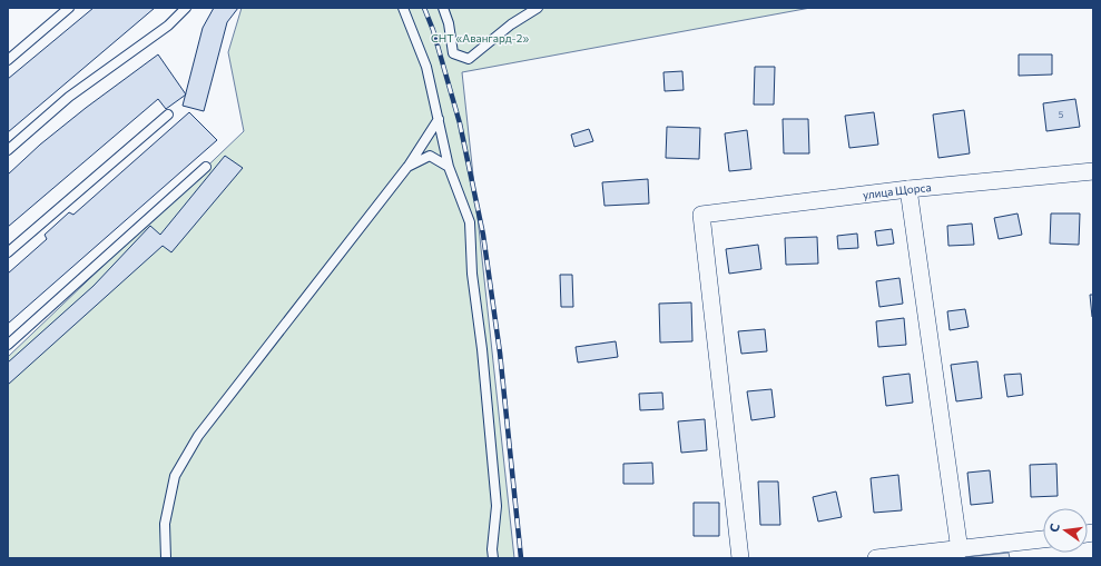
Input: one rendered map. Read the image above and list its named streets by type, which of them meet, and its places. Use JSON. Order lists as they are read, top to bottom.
{
  "streets": {
    "street": ["улица Щорса"]
  },
  "parks": ["СНТ «Авангард-2»"],
  "house_numbers": ["5"],
  "north": "left"
}
